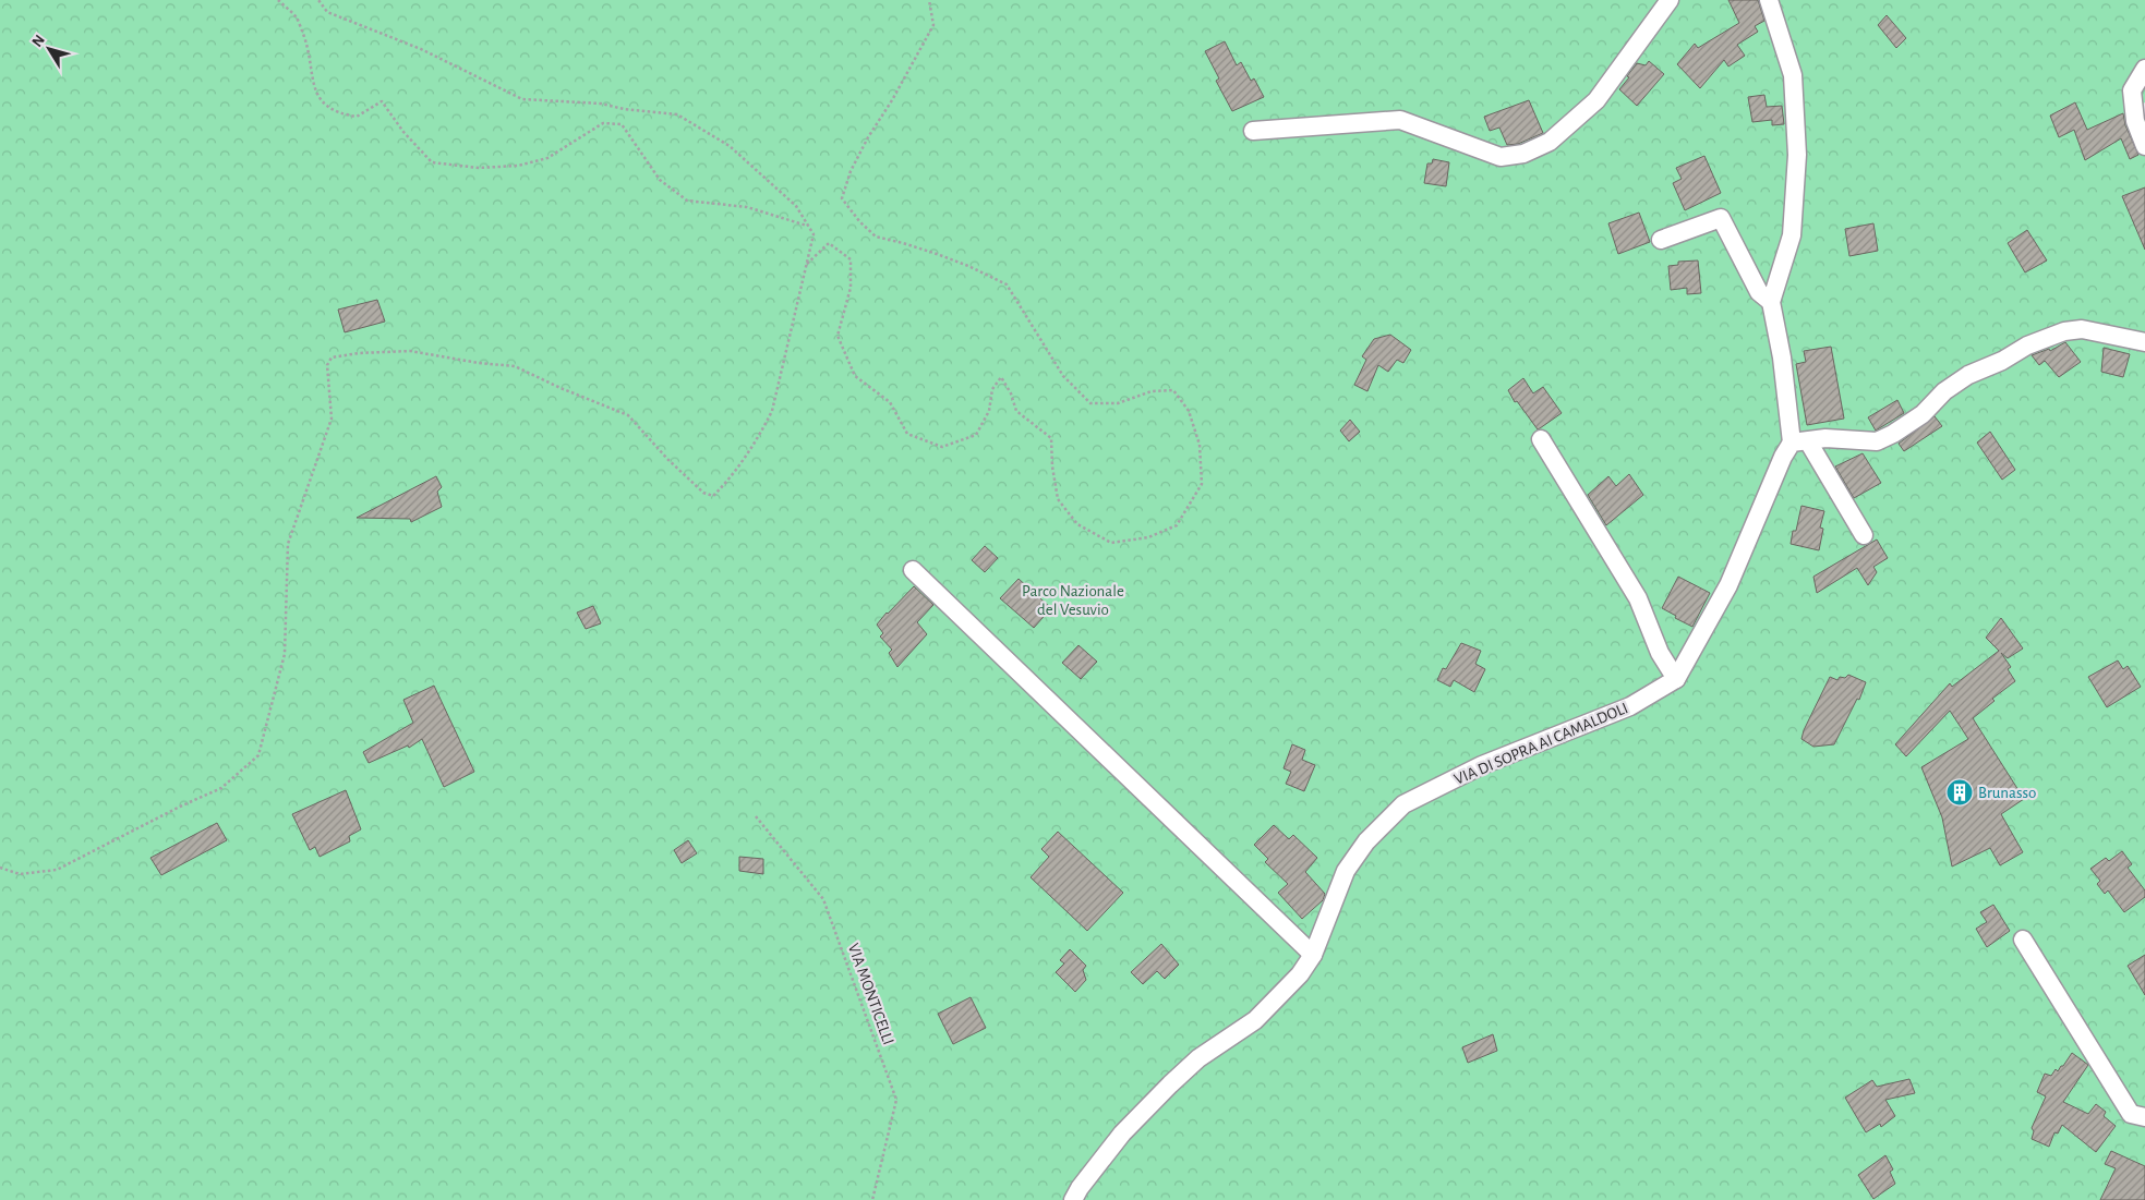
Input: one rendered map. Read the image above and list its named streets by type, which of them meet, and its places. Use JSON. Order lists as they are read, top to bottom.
{
  "streets": {
    "street": ["VIA DI SOPRA AI CAMALDOLI"],
    "path": ["VIA MONTICELLI"]
  },
  "parks": ["Parco Nazionale del Vesuvio"],
  "places": {
    "building": ["Brunasso"]
  },
  "north": "top left"
}
